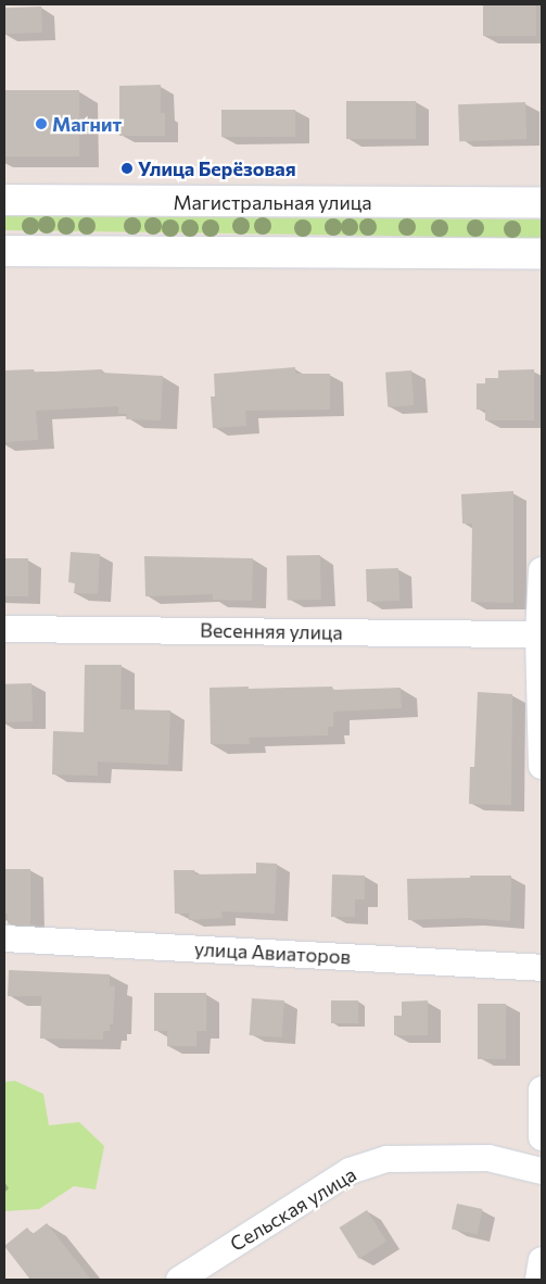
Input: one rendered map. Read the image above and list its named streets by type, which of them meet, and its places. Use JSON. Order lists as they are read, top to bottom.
{
  "streets": {
    "main road": ["Магистральная улица"],
    "street": ["Весенняя улица", "улица Авиаторов", "Сельская улица"]
  },
  "places": ["Магнит", "Улица Берёзовая"]
}
